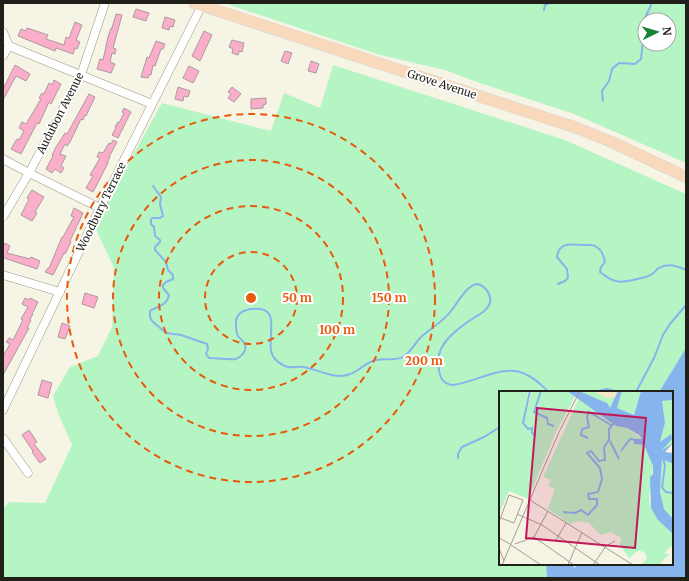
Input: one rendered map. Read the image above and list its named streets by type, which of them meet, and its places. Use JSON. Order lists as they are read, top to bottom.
{
  "streets": {
    "main road": ["Grove Avenue"],
    "street": ["Audubon Avenue", "Woodbury Terrace"]
  },
  "crossings": [
    ["Grove Avenue", "Woodbury Terrace"]
  ],
  "north": "right",
  "rings": [
    "50 m",
    "150 m",
    "100 m",
    "200 m"
  ]
}
